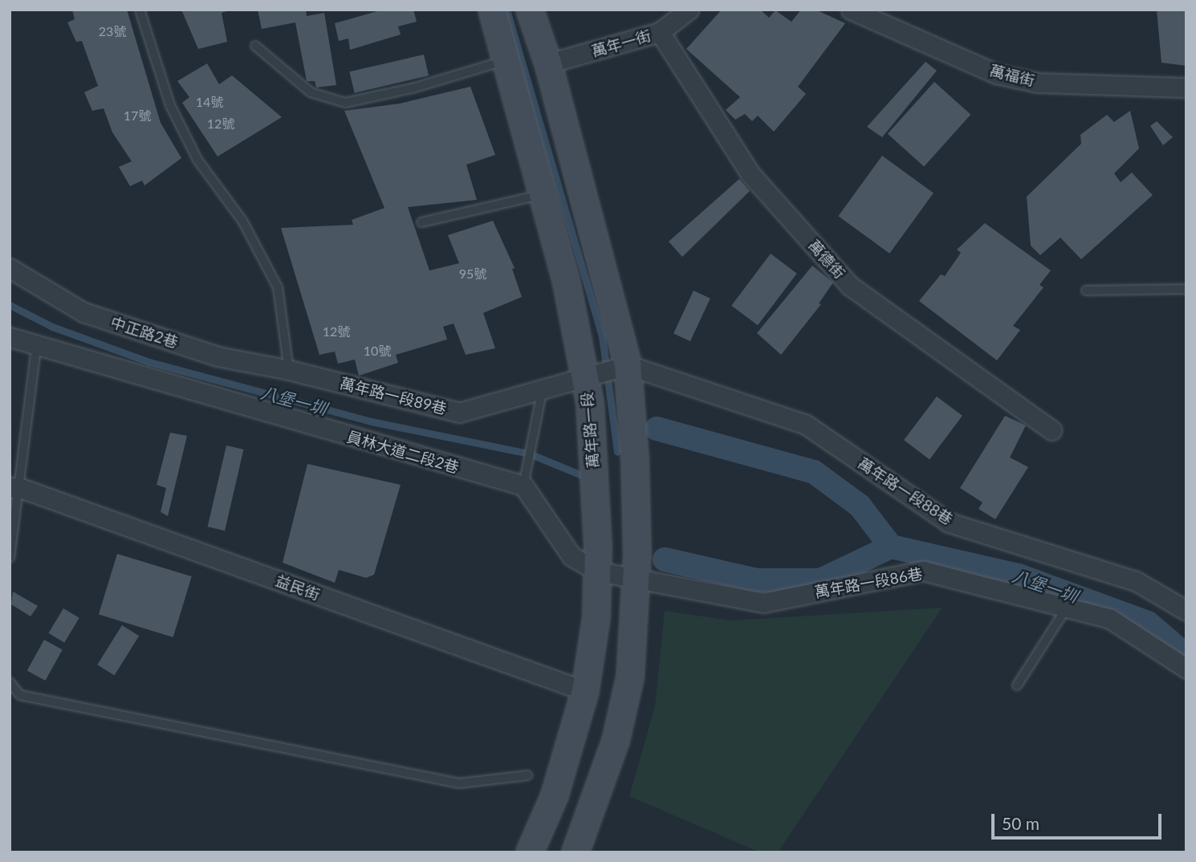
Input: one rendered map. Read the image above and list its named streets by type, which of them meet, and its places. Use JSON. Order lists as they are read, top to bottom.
{
  "streets": {
    "street": [
      "萬年一街",
      "萬福街",
      "萬德街",
      "中正路2巷",
      "萬年路一段89巷",
      "萬年路一段",
      "員林大道二段2巷",
      "萬年路一段88巷",
      "萬年路一段86巷",
      "益民街"
    ]
  },
  "crossings": [
    ["萬年一街", "萬德街"],
    ["中正路2巷", "萬年路一段89巷"],
    ["萬年路一段89巷", "萬年路一段"],
    ["萬年路一段89巷", "萬年路一段88巷"],
    ["萬年路一段", "萬年路一段86巷"],
    ["萬年路一段", "益民街"]
  ],
  "water": ["八堡一圳"],
  "house_numbers": [
    "23號",
    "14號",
    "17號",
    "12號",
    "95號",
    "12號",
    "10號"
  ],
  "scale_bar": "50 m"
}
